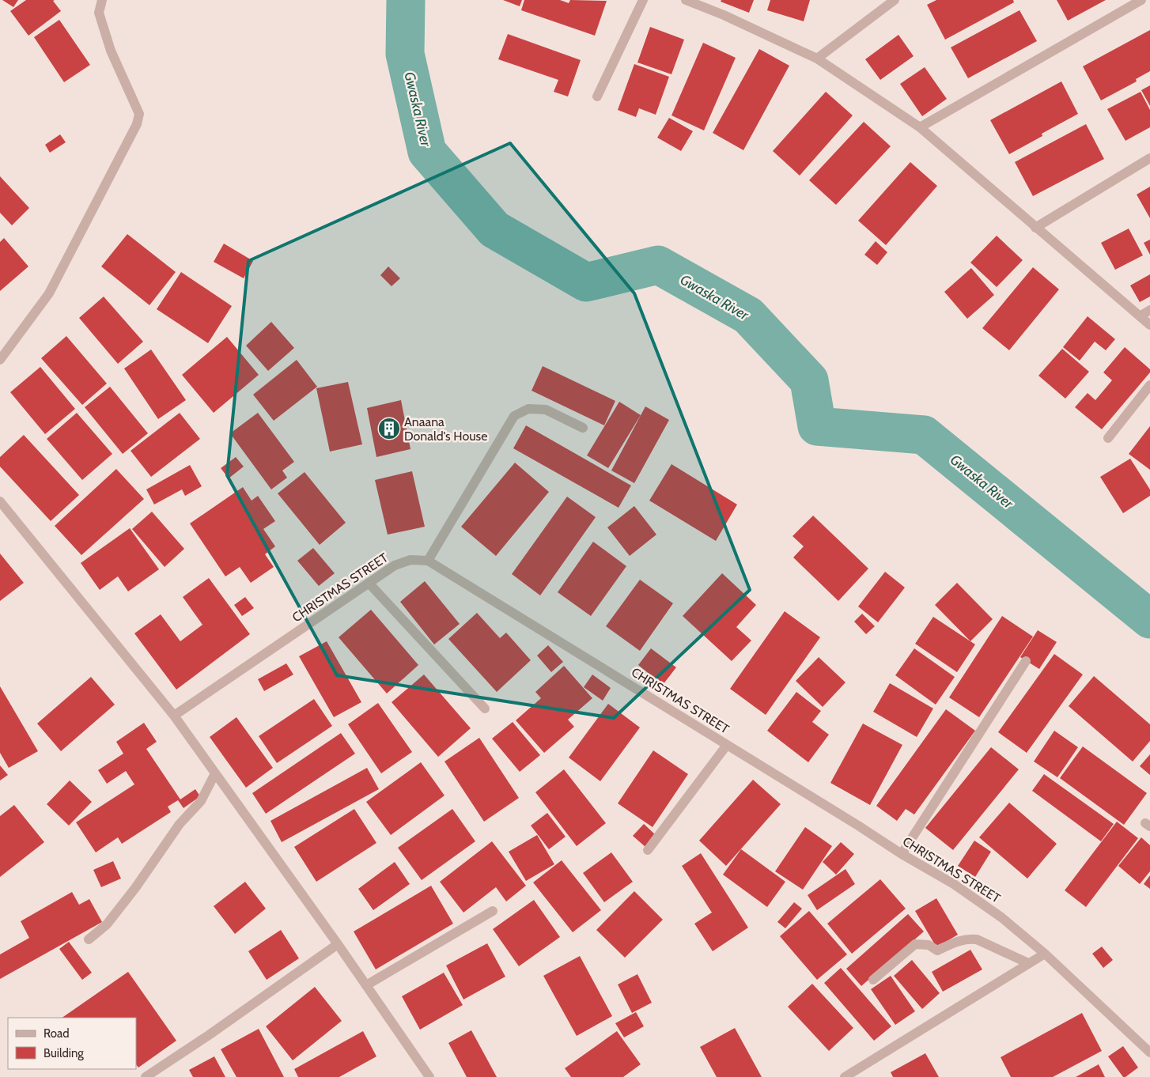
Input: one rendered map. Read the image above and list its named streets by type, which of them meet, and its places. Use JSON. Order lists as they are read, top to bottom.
{
  "streets": {
    "street": ["CHRISTMAS STREET"]
  },
  "water": ["Gwaska River"],
  "places": {
    "building": ["Anaana Donald's House"]
  },
  "legend": ["Road", "Building"]
}
